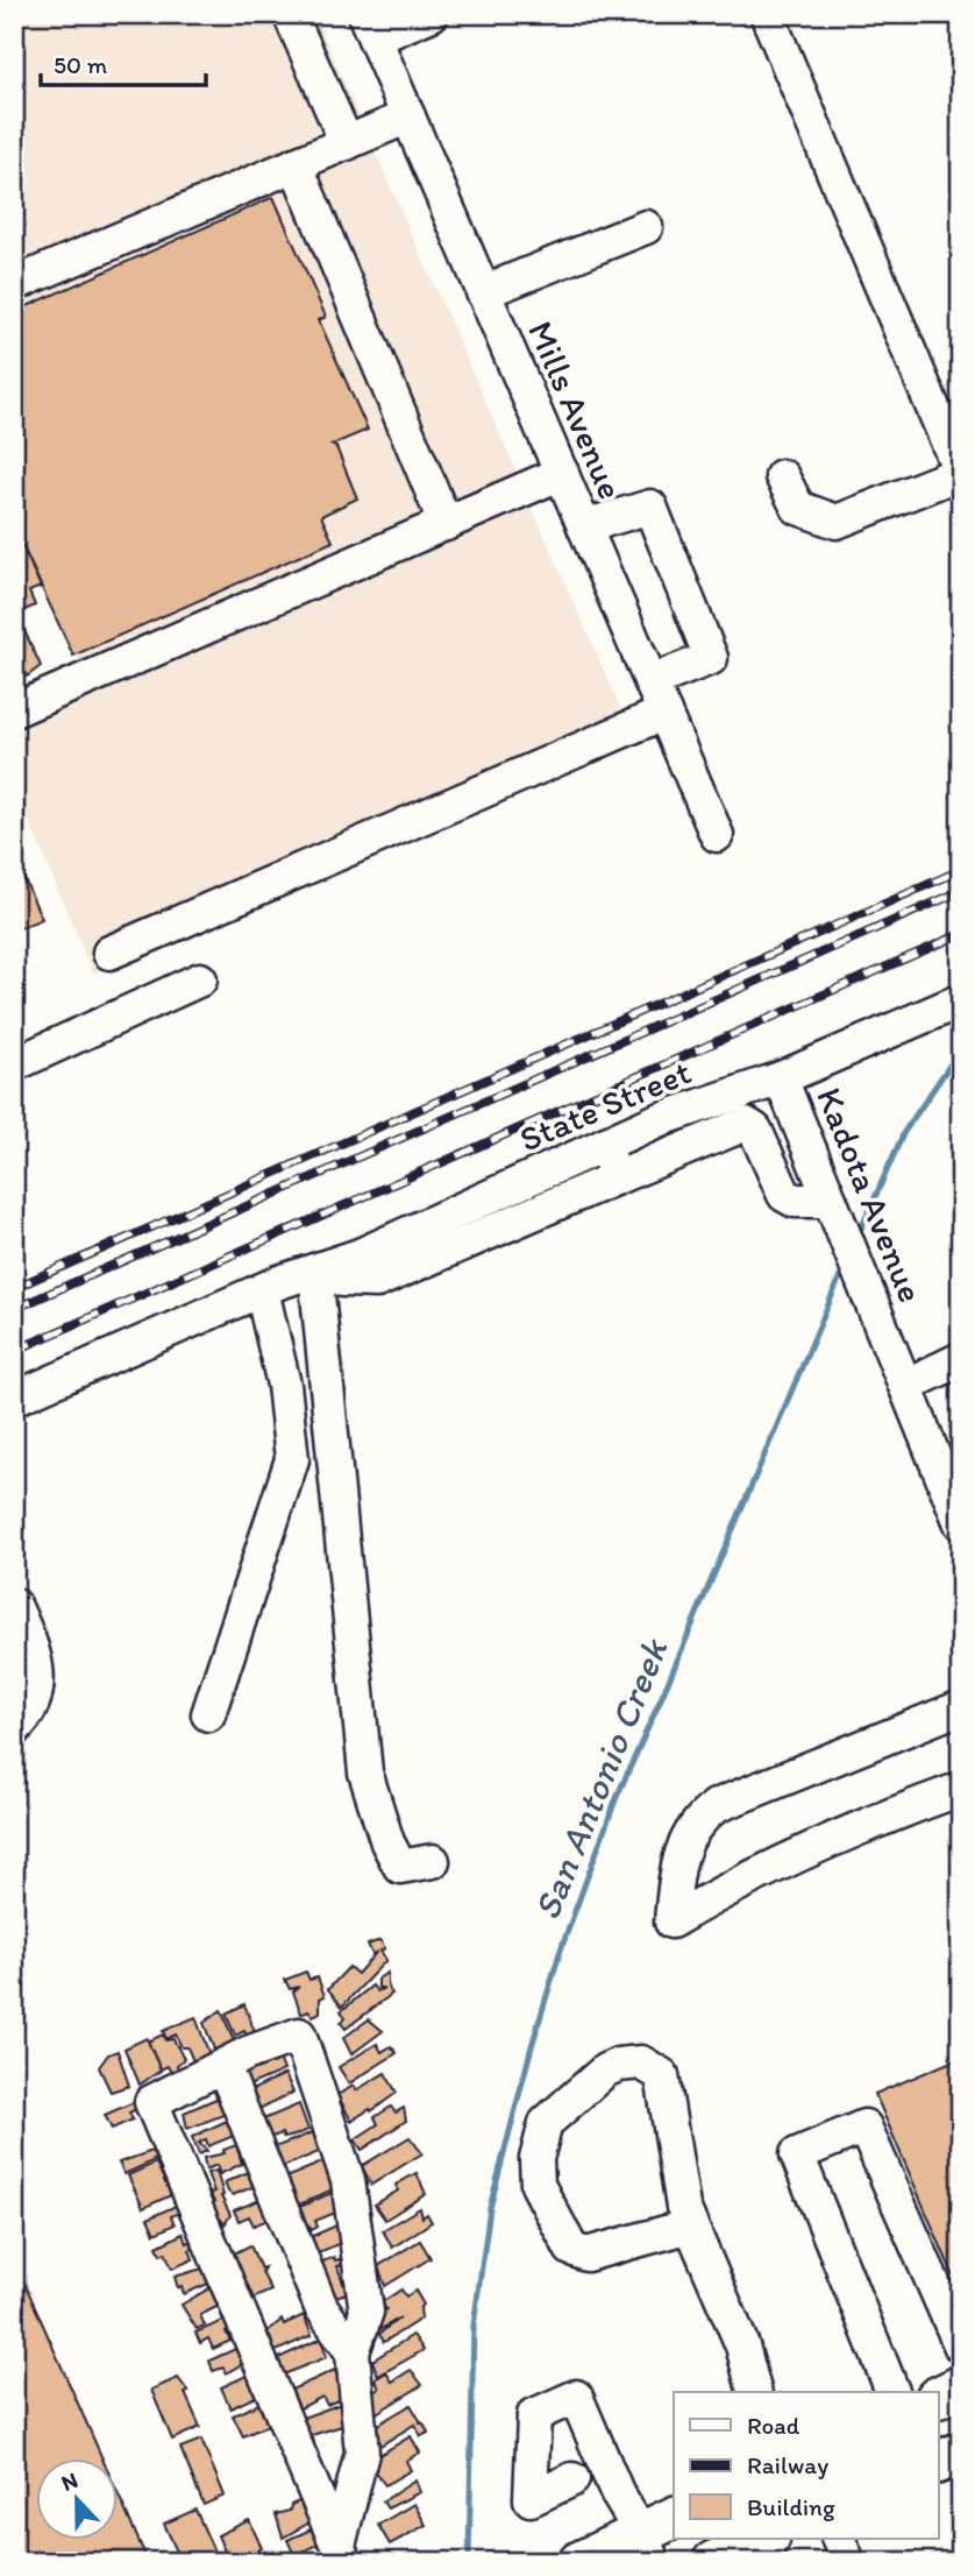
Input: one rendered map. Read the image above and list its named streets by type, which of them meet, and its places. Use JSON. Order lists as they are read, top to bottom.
{
  "streets": {
    "street": ["Mills Avenue", "State Street", "Kadota Avenue"]
  },
  "crossings": [
    ["State Street", "Kadota Avenue"]
  ],
  "water": ["San Antonio Creek"],
  "legend": ["Road", "Railway", "Building"],
  "scale_bar": "50 m",
  "north": "top"
}
